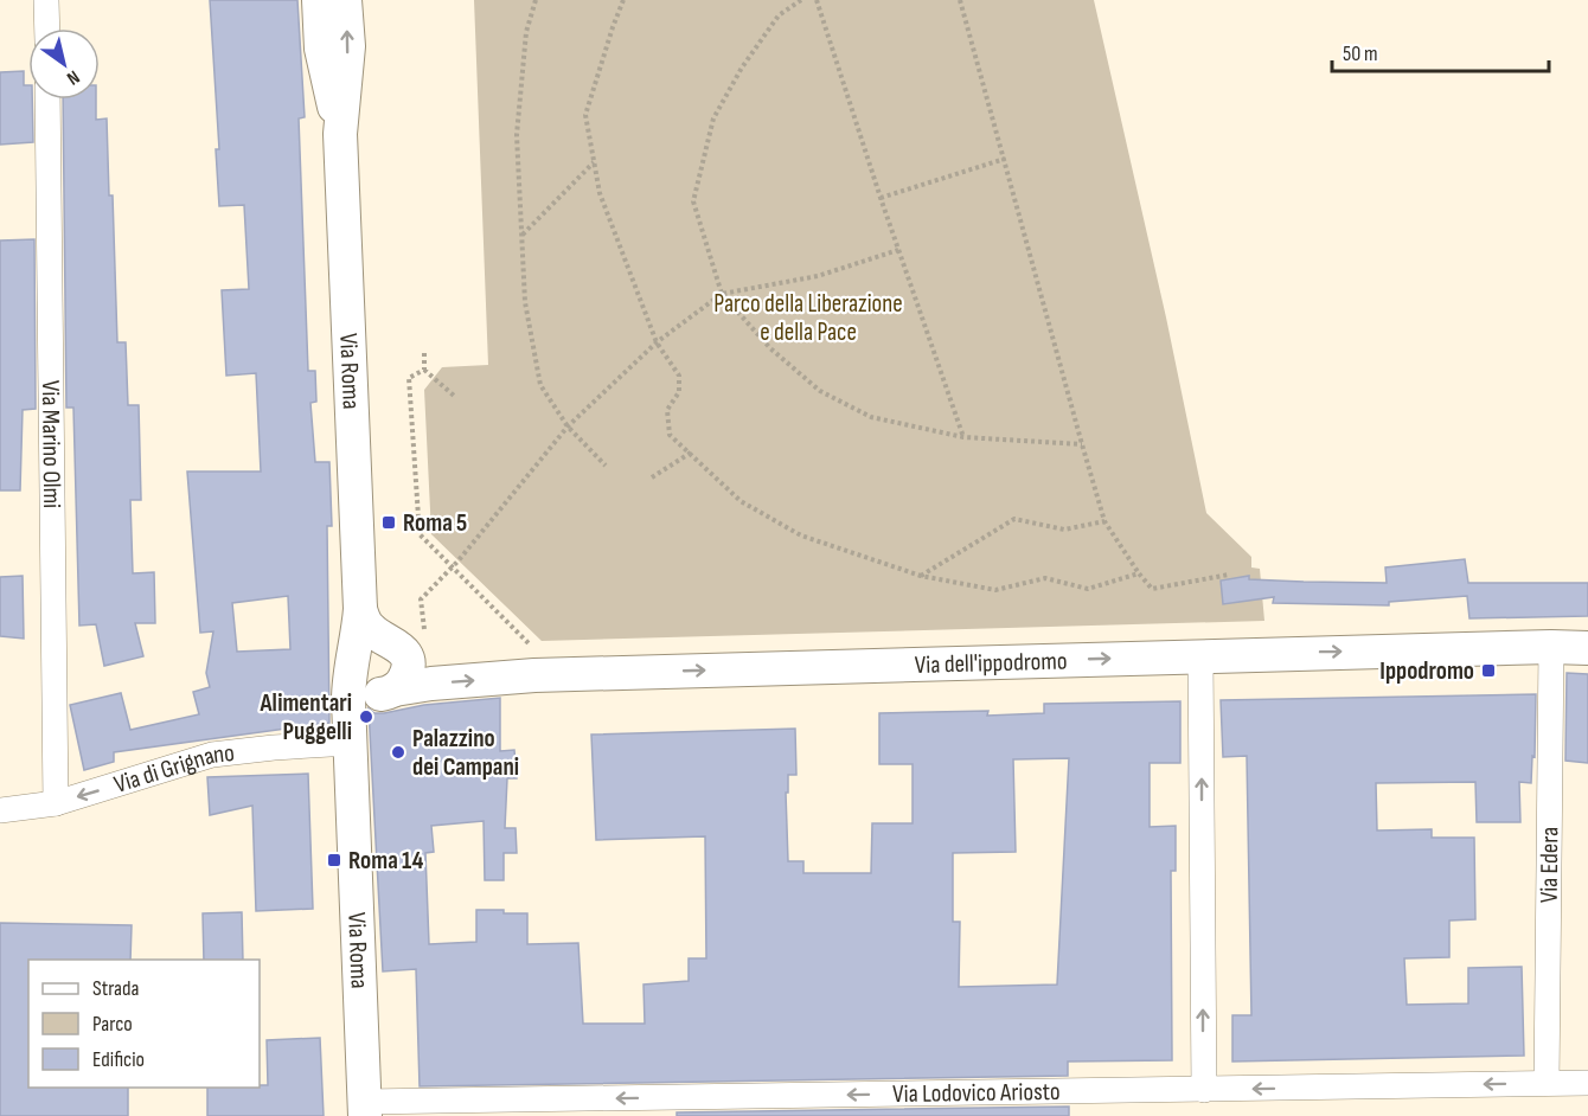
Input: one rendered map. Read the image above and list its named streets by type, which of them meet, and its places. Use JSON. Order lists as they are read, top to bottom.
{
  "streets": {
    "street": [
      "Via Roma",
      "Via Marino Olmi",
      "Via dell'ippodromo",
      "Via di Grignano",
      "Via Edera",
      "Via Lodovico Ariosto"
    ]
  },
  "crossings": [
    ["Via Roma", "Via dell'ippodromo"],
    ["Via Roma", "Via di Grignano"],
    ["Via Roma", "Via Lodovico Ariosto"],
    ["Via Marino Olmi", "Via di Grignano"],
    ["Via dell'ippodromo", "Via Edera"],
    ["Via Edera", "Via Lodovico Ariosto"]
  ],
  "one_way": ["Via dell'ippodromo", "Via di Grignano", "Via Lodovico Ariosto"],
  "parks": ["Parco della Liberazione e della Pace"],
  "places": {
    "transit": ["Roma 5", "Ippodromo", "Roma 14"],
    "other": ["Alimentari Puggelli", "Palazzino dei Campani"]
  },
  "legend": ["Strada", "Parco", "Edificio"],
  "scale_bar": "50 m",
  "north": "bottom right"
}
